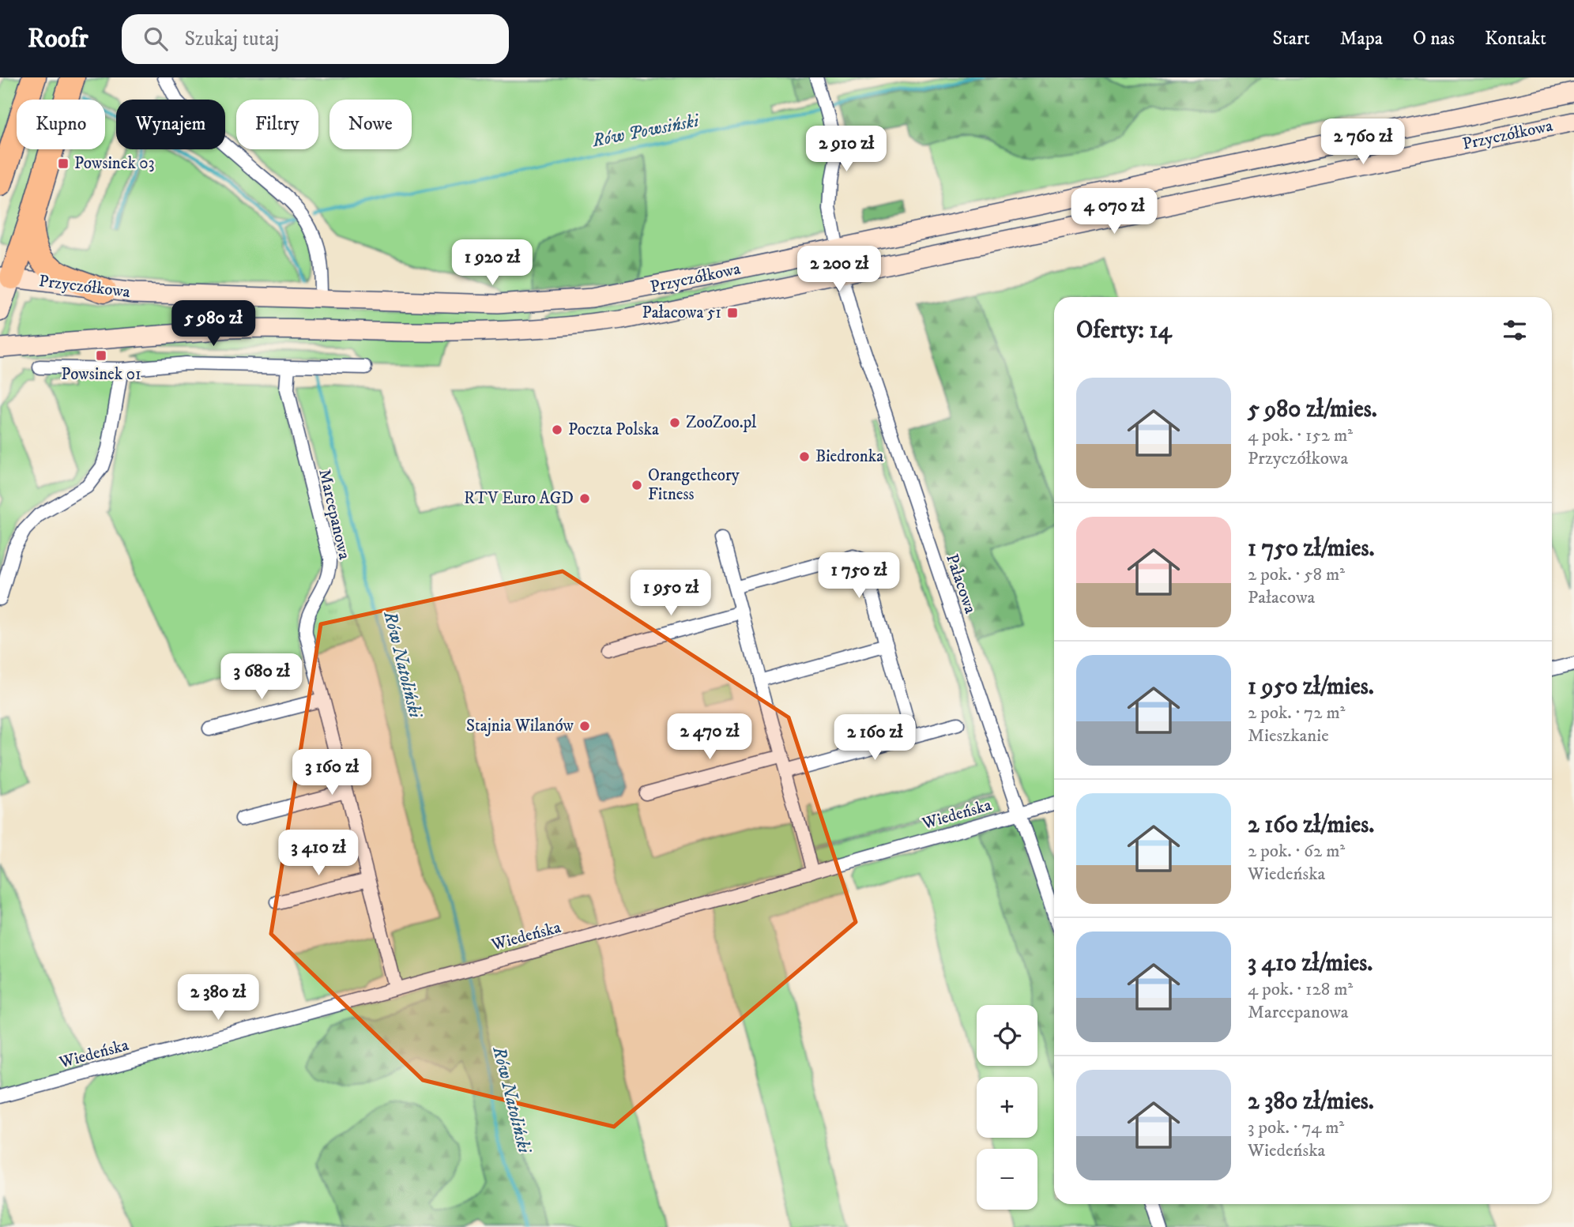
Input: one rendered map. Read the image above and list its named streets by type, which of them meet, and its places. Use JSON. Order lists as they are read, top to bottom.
{
  "streets": {
    "main road": ["Przyczółkowa"],
    "street": ["Marcepanowa", "Pałacowa", "Wiedeńska"]
  },
  "crossings": [
    ["Przyczółkowa", "Pałacowa"],
    ["Marcepanowa", "Wiedeńska"],
    ["Pałacowa", "Wiedeńska"]
  ],
  "water": ["Rów Powsiński", "Rów Natoliński"],
  "places": {
    "transit": ["Powsinek 03", "Pałacowa 51", "Powsinek 01"],
    "other": [
      "ZooZoo.pl",
      "Poczta Polska",
      "Biedronka",
      "Orangetheory Fitness",
      "RTV Euro AGD",
      "Stajnia Wilanów"
    ]
  },
  "page": {
    "header": "Roofr",
    "search": "Szukaj tutaj",
    "nav": [
      "Start",
      "Mapa",
      "O nas",
      "Kontakt"
    ],
    "chip": [
      "Kupno",
      "Wynajem",
      "Filtry",
      "Nowe"
    ],
    "price": [
      "2 760 zł",
      "2 910 zł",
      "4 070 zł",
      "1 920 zł",
      "2 200 zł",
      "5 980 zł",
      "1 750 zł",
      "1 950 zł",
      "3 680 zł",
      "2 470 zł",
      "2 160 zł",
      "3 160 zł",
      "3 410 zł",
      "2 380 zł"
    ],
    "heading": "Oferty: 14",
    "list": [
      {
        "name": "5 980 zł/mies.",
        "note": "4 pok. · 152 m² · Przyczółkowa"
      },
      {
        "name": "1 750 zł/mies.",
        "note": "2 pok. · 58 m² · Pałacowa"
      },
      {
        "name": "1 950 zł/mies.",
        "note": "2 pok. · 72 m² · Mieszkanie"
      },
      {
        "name": "2 160 zł/mies.",
        "note": "2 pok. · 62 m² · Wiedeńska"
      },
      {
        "name": "3 410 zł/mies.",
        "note": "4 pok. · 128 m² · Marcepanowa"
      },
      {
        "name": "2 380 zł/mies.",
        "note": "3 pok. · 74 m² · Wiedeńska"
      }
    ],
    "map_buttons": ["+", "−"]
  }
}
